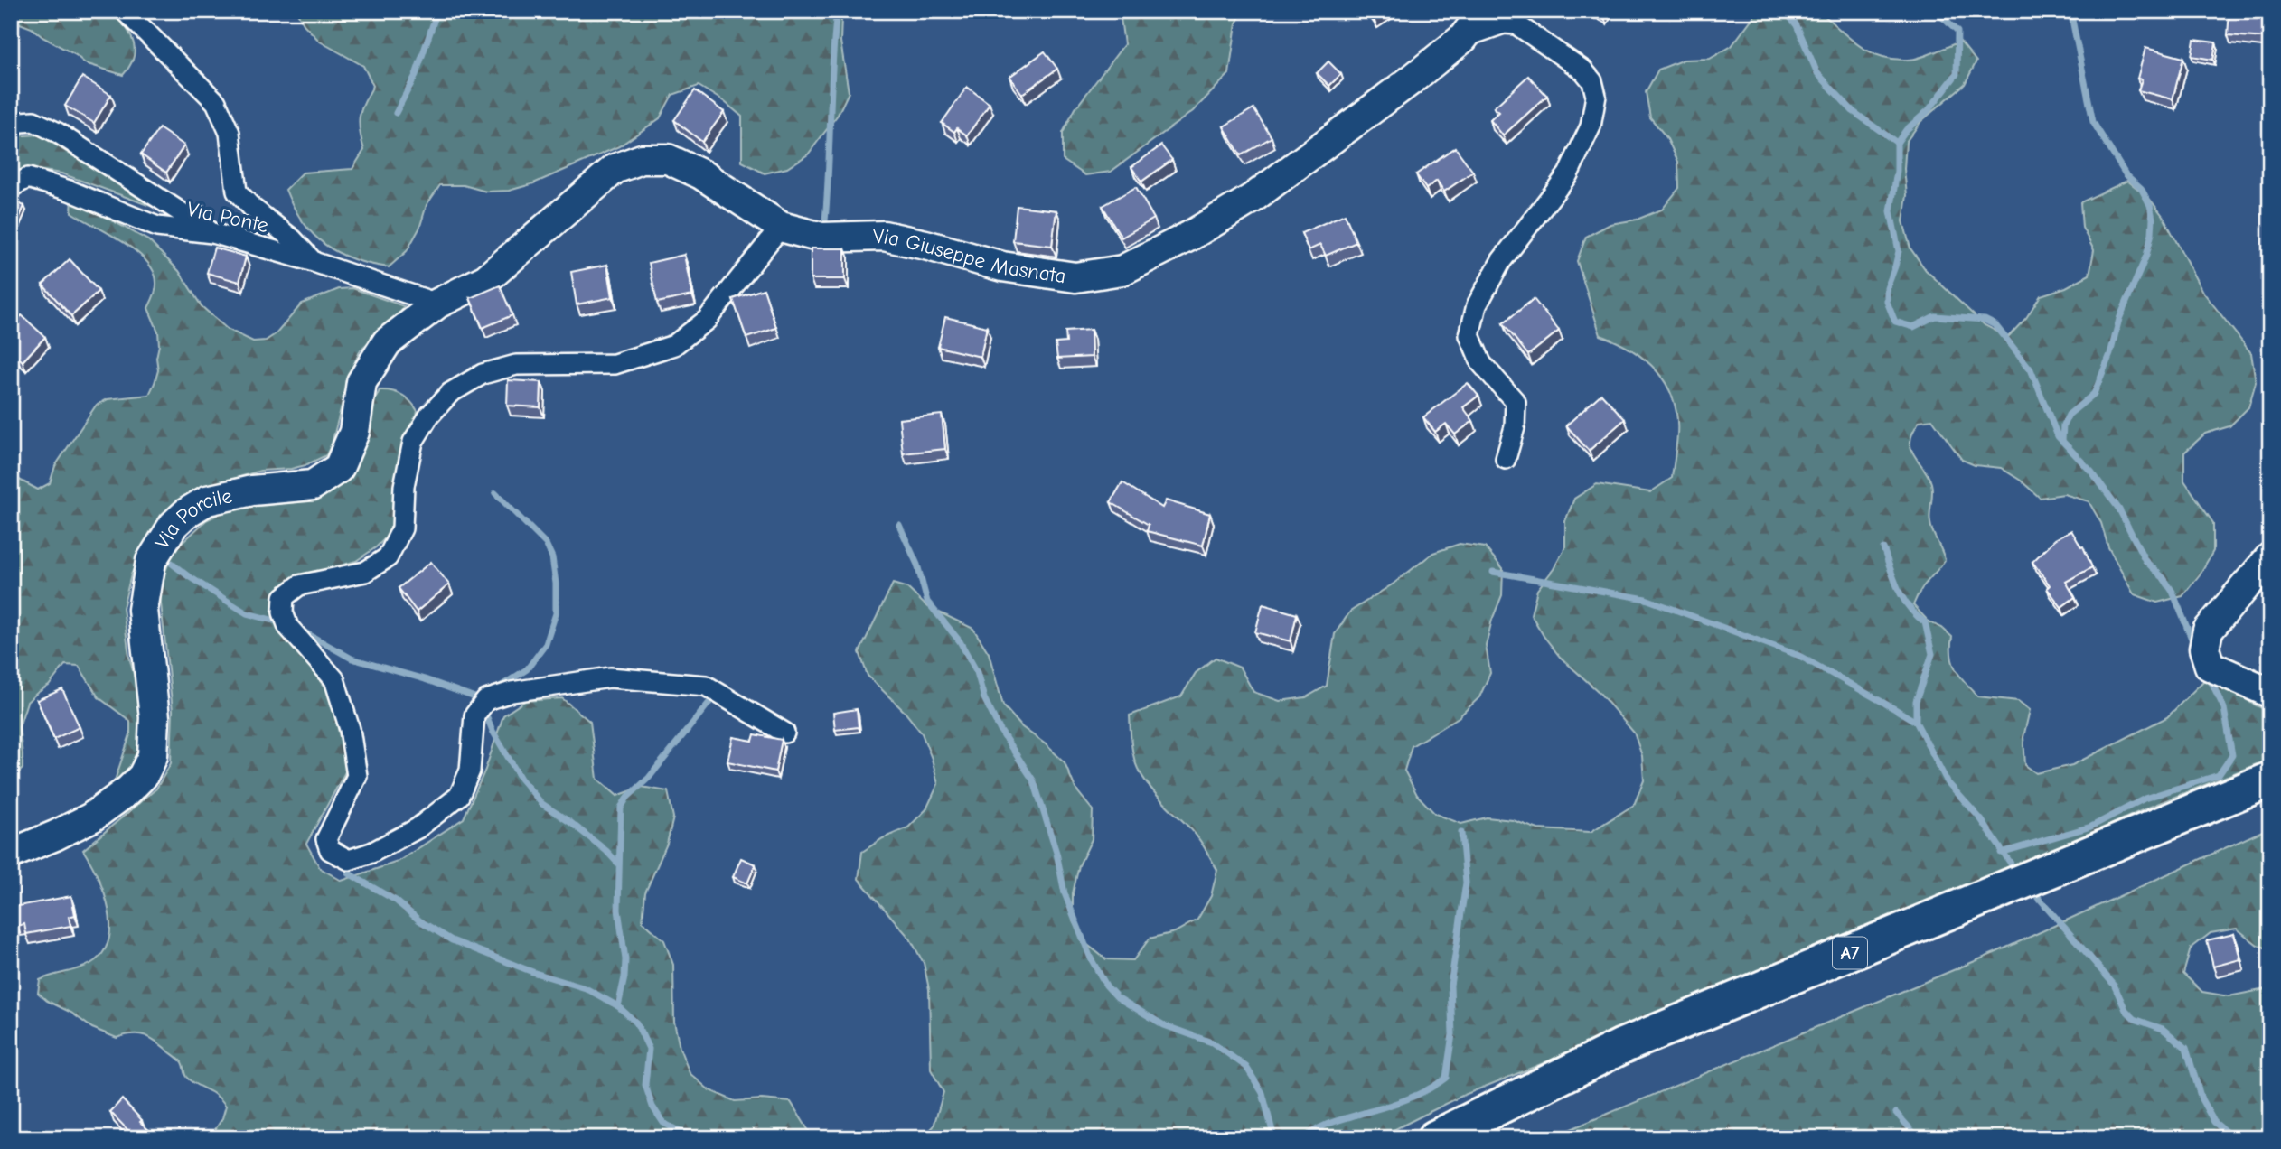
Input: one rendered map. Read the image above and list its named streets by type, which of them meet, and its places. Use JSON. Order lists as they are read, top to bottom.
{
  "streets": {
    "highway": ["A7"],
    "street": ["Via Ponte", "Via Giuseppe Masnata", "Via Porcile"]
  },
  "crossings": [
    ["Via Ponte", "Via Giuseppe Masnata"],
    ["Via Ponte", "Via Porcile"],
    ["Via Giuseppe Masnata", "Via Porcile"]
  ]
}
